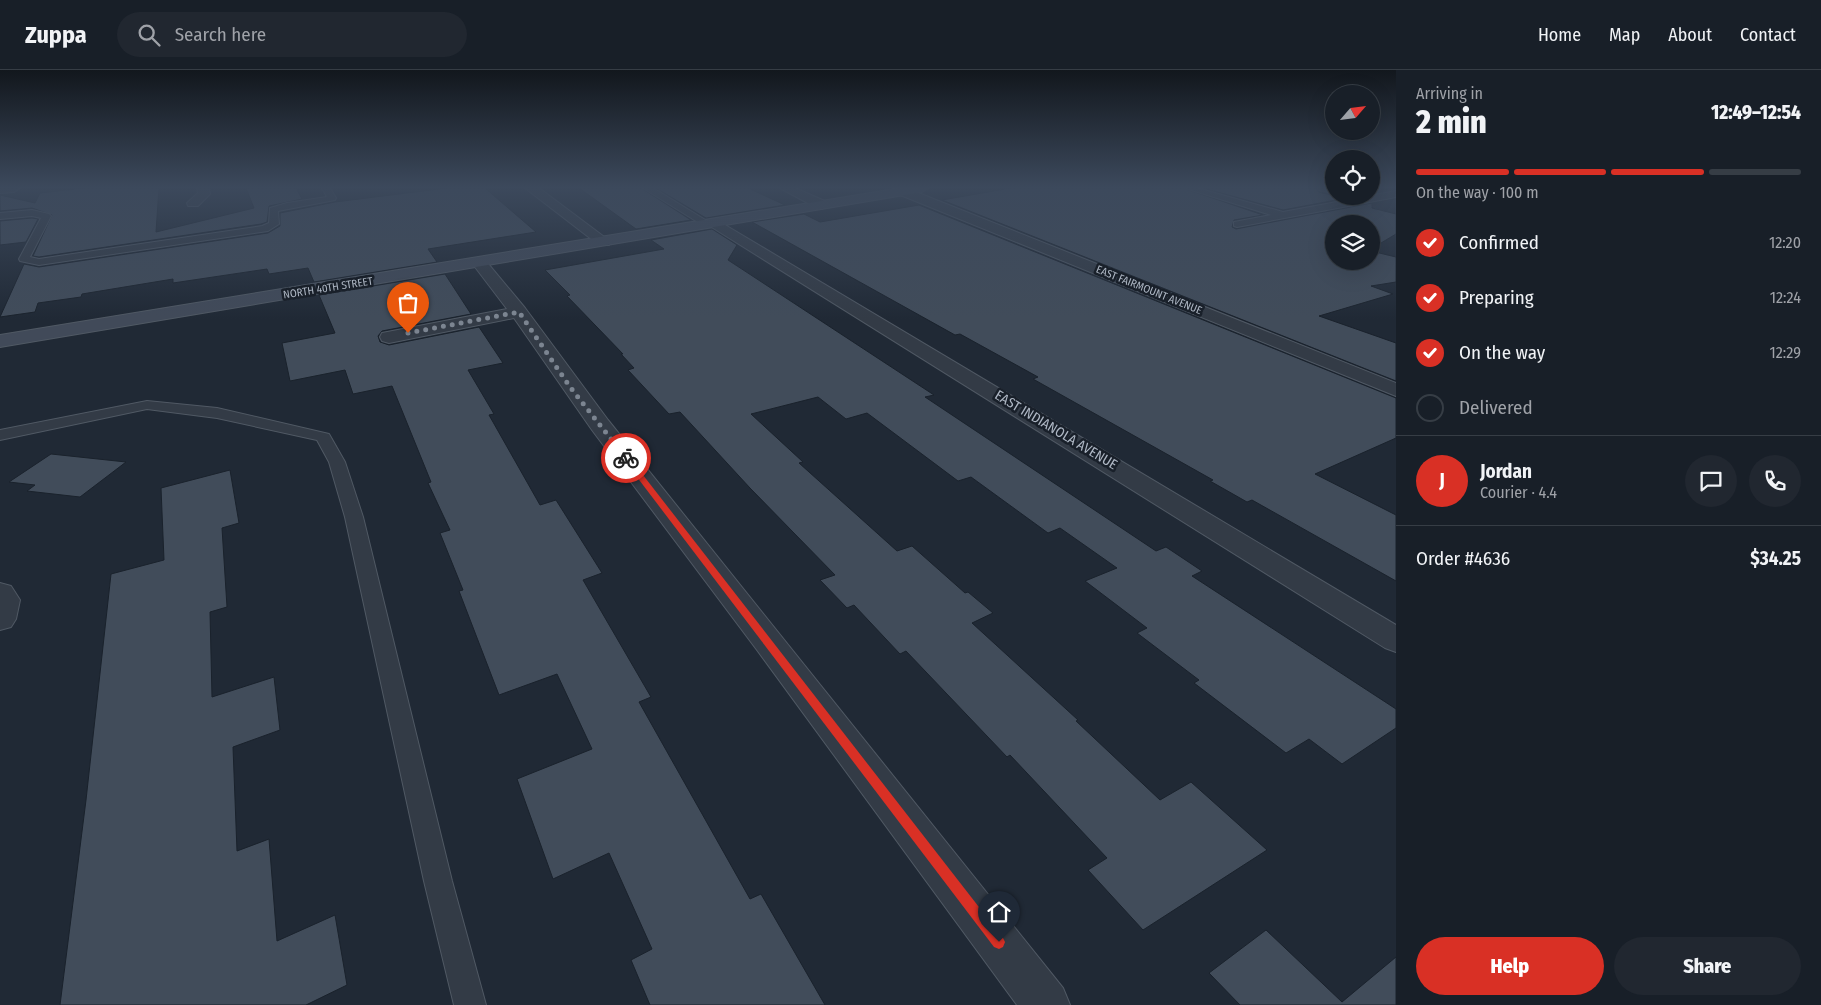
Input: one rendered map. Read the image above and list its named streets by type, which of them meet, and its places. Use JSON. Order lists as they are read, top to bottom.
{
  "streets": {
    "main road": ["NORTH 40TH STREET"],
    "street": ["EAST FAIRMOUNT AVENUE", "EAST INDIANOLA AVENUE"]
  },
  "north": "top right",
  "page": {
    "header": "Zuppa",
    "search": "Search here",
    "nav": [
      "Home",
      "Map",
      "About",
      "Contact"
    ],
    "heading": ["2 min", "Arriving in", "12:49–12:54"],
    "panel": [
      "Jordan",
      "Courier · 4.4",
      "Order #4636",
      "$34.25"
    ],
    "bar": "On the way · 100 m",
    "list": [
      ["Confirmed", "12:20"],
      ["Preparing", "12:24"],
      ["On the way", "12:29"],
      "Delivered"
    ],
    "round": "J",
    "buttons": ["Help", "Share"]
  }
}
